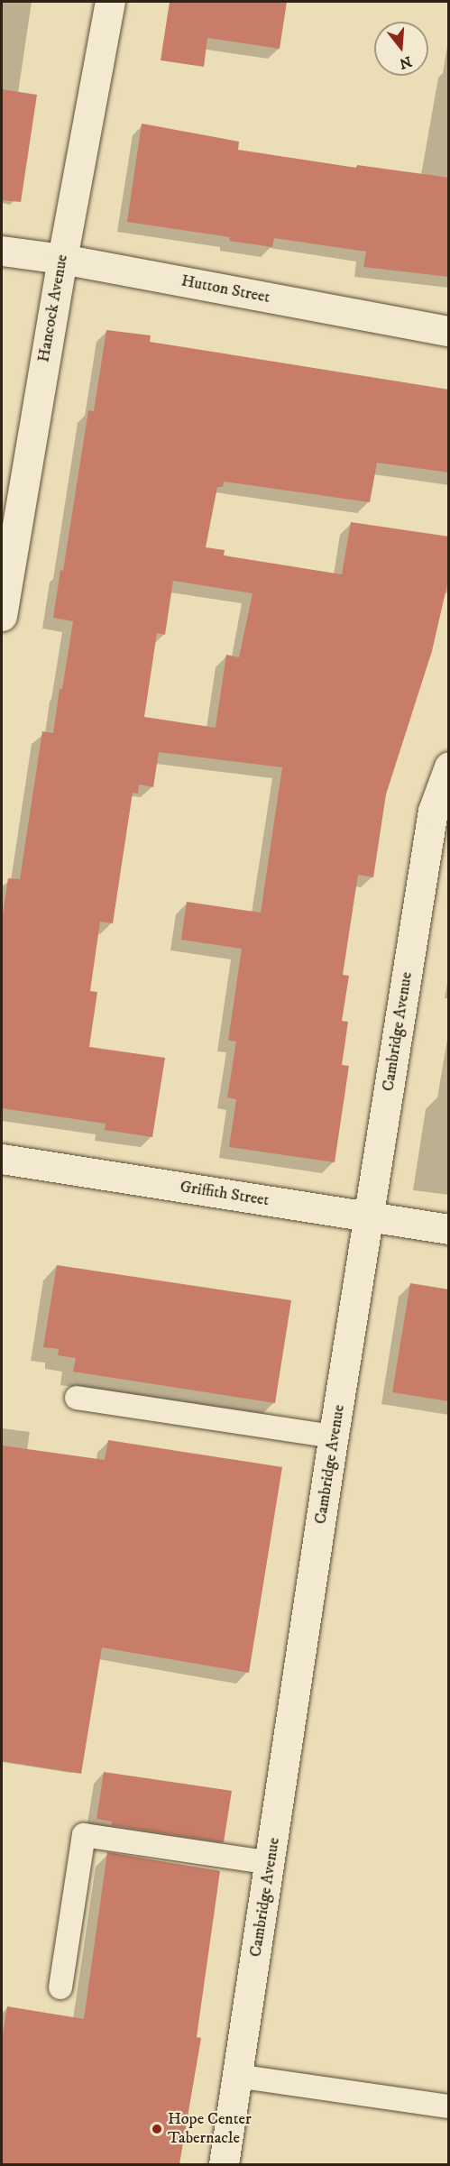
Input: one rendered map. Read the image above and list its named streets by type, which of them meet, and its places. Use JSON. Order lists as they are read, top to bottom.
{
  "streets": {
    "street": [
      "Hutton Street",
      "Hancock Avenue",
      "Cambridge Avenue",
      "Griffith Street"
    ]
  },
  "crossings": [
    ["Hutton Street", "Hancock Avenue"],
    ["Cambridge Avenue", "Griffith Street"]
  ],
  "places": ["Hope Center Tabernacle"],
  "north": "bottom"
}
